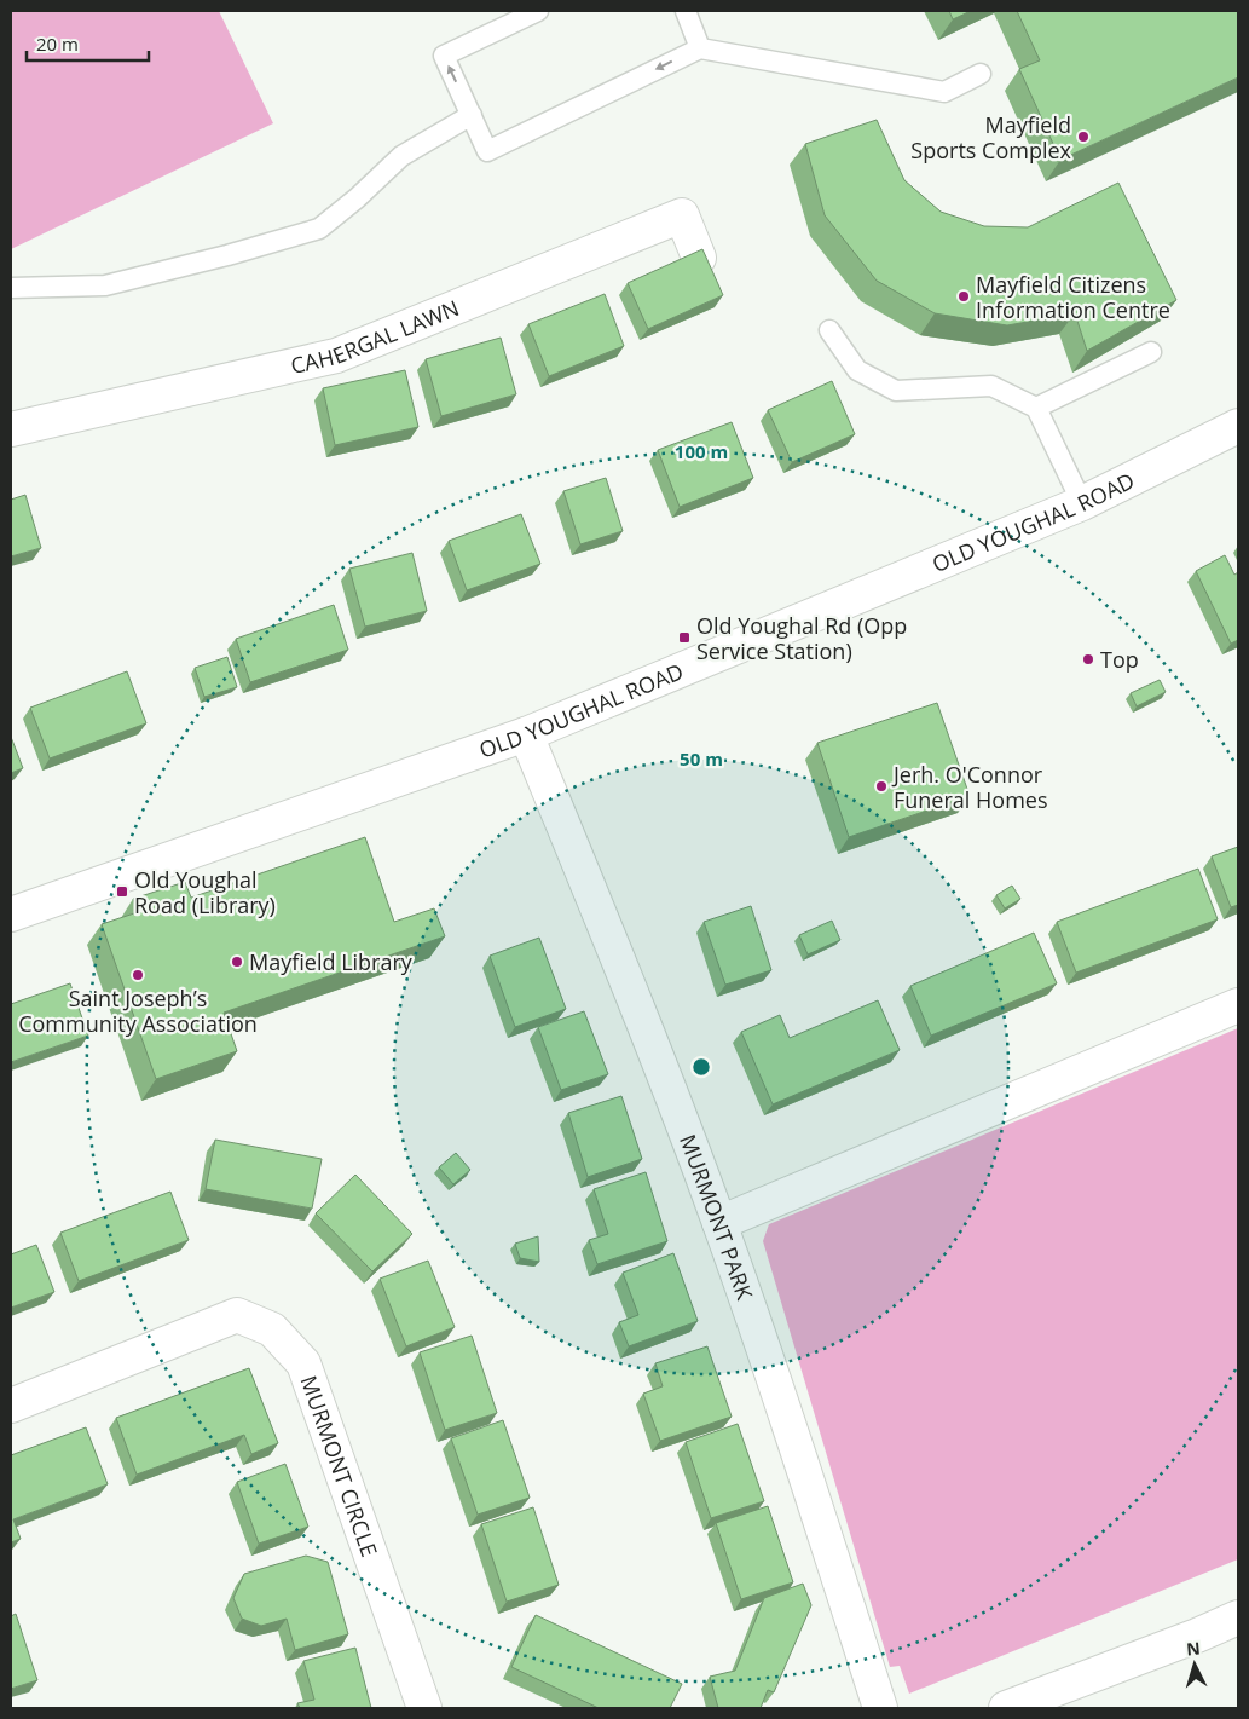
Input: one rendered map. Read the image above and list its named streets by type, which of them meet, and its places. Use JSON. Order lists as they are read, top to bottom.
{
  "streets": {
    "street": [
      "CAHERGAL LAWN",
      "OLD YOUGHAL ROAD",
      "MURMONT PARK",
      "MURMONT CIRCLE"
    ]
  },
  "crossings": [
    ["OLD YOUGHAL ROAD", "MURMONT PARK"]
  ],
  "places": {
    "other": [
      "Mayfield Sports Complex",
      "Mayfield Citizens Information Centre",
      "Top",
      "Jerh. O'Connor Funeral Homes",
      "Mayfield Library",
      "Saint Joseph’s Community Association"
    ],
    "transit": ["Old Youghal Rd (Opp Service Station)", "Old Youghal Road (Library)"]
  },
  "scale_bar": "20 m",
  "north": "top",
  "rings": ["100 m", "50 m"]
}
